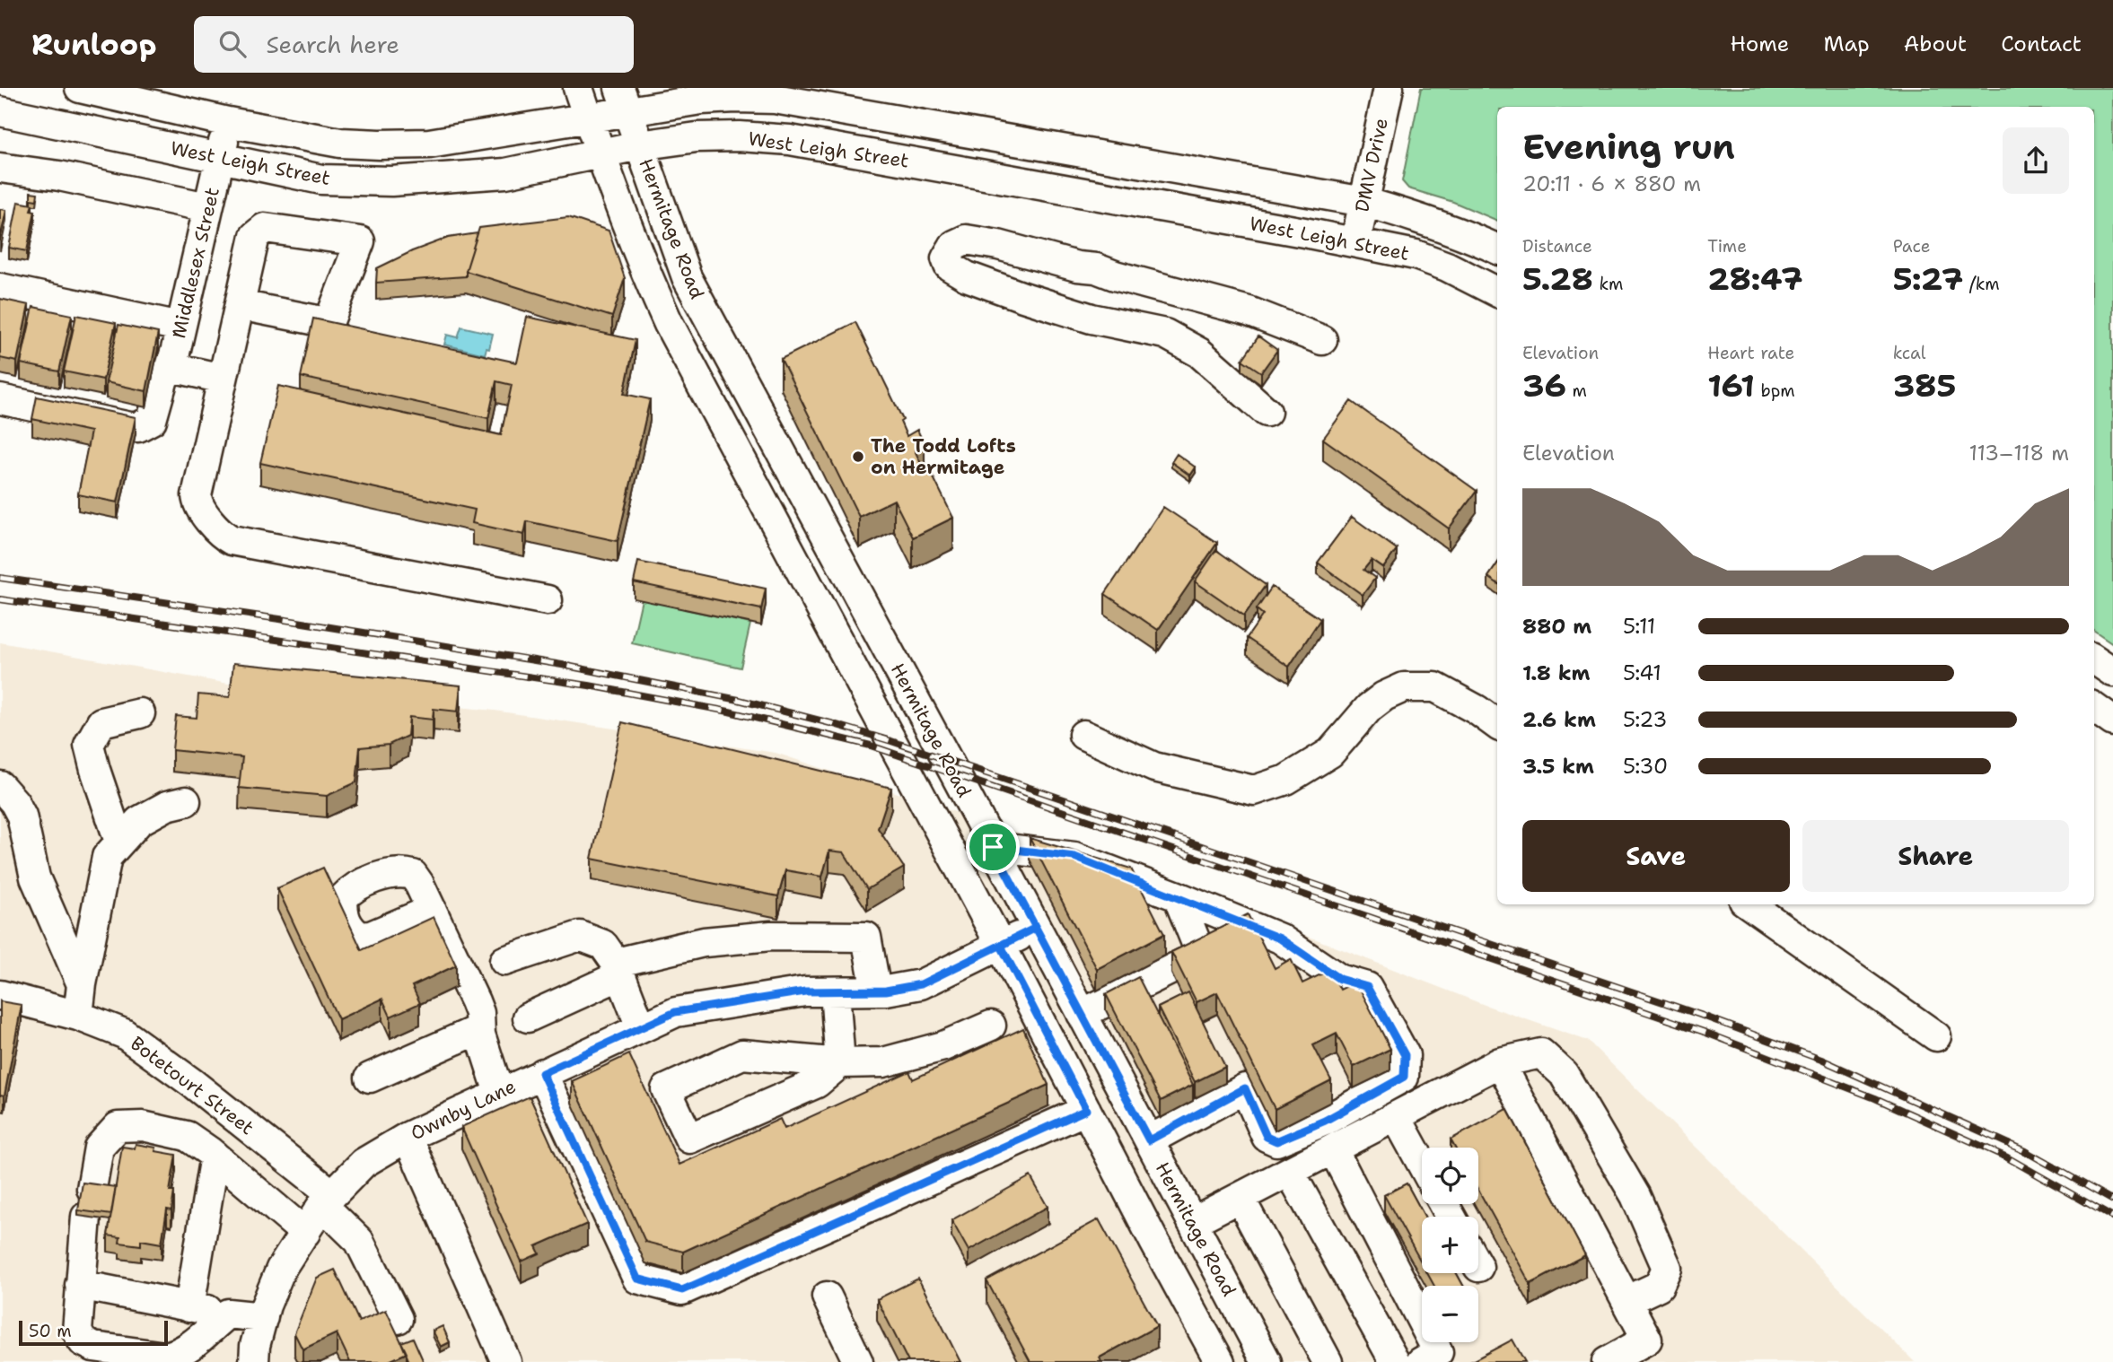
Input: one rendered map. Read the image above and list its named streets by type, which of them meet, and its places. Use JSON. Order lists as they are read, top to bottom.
{
  "streets": {
    "street": [
      "West Leigh Street",
      "DMV Drive",
      "Hermitage Road",
      "Middlesex Street",
      "Botetourt Street",
      "Ownby Lane"
    ]
  },
  "crossings": [
    ["West Leigh Street", "DMV Drive"],
    ["West Leigh Street", "Hermitage Road"],
    ["West Leigh Street", "Middlesex Street"],
    ["Hermitage Road", "Ownby Lane"],
    ["Botetourt Street", "Ownby Lane"]
  ],
  "places": ["The Todd Lofts on Hermitage"],
  "scale_bar": "50 m",
  "page": {
    "header": "Runloop",
    "search": "Search here",
    "nav": [
      "Home",
      "Map",
      "About",
      "Contact"
    ],
    "heading": ["Evening run", "20:11 · 6 × 880 m"],
    "stats": [
      ["Distance", "5.28 km"],
      ["Time", "28:47"],
      ["Pace", "5:27 /km"],
      ["Elevation", "36 m"],
      ["Heart rate", "161 bpm"],
      ["kcal", "385"]
    ],
    "chart": ["Elevation", "113–118 m"],
    "list": [
      {
        "name": "880 m",
        "note": "5:11"
      },
      {
        "name": "1.8 km",
        "note": "5:41"
      },
      {
        "name": "2.6 km",
        "note": "5:23"
      },
      {
        "name": "3.5 km",
        "note": "5:30"
      }
    ],
    "buttons": ["Save", "Share"],
    "map_buttons": ["+", "−"],
    "scale": "50 m"
  }
}
